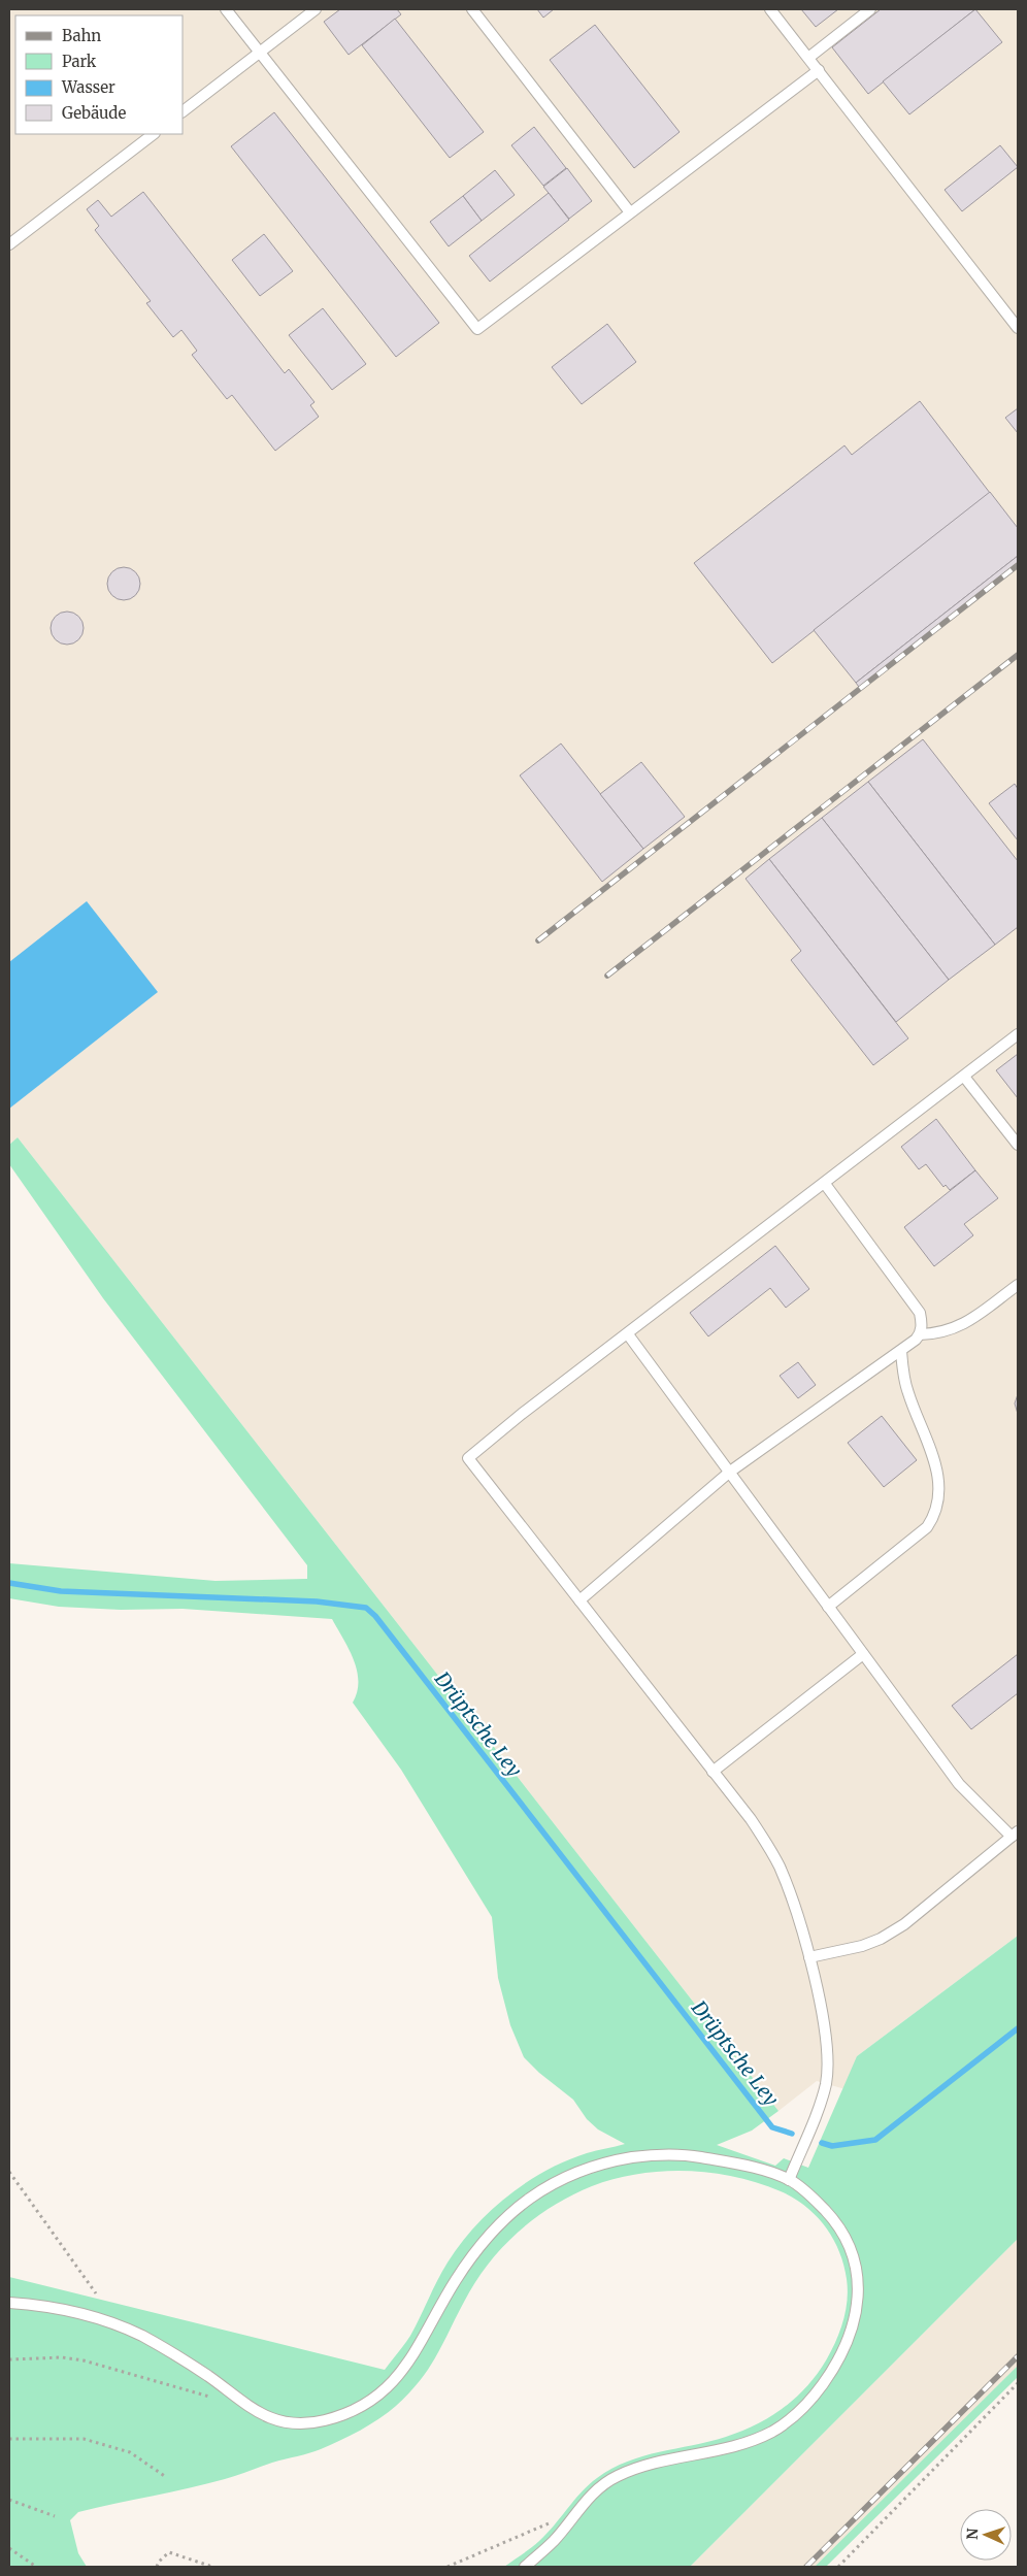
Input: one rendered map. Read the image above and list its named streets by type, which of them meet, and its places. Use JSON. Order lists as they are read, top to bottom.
{
  "water": ["Drüptsche Ley"],
  "legend": [
    "Bahn",
    "Park",
    "Wasser",
    "Gebäude"
  ],
  "north": "left"
}
